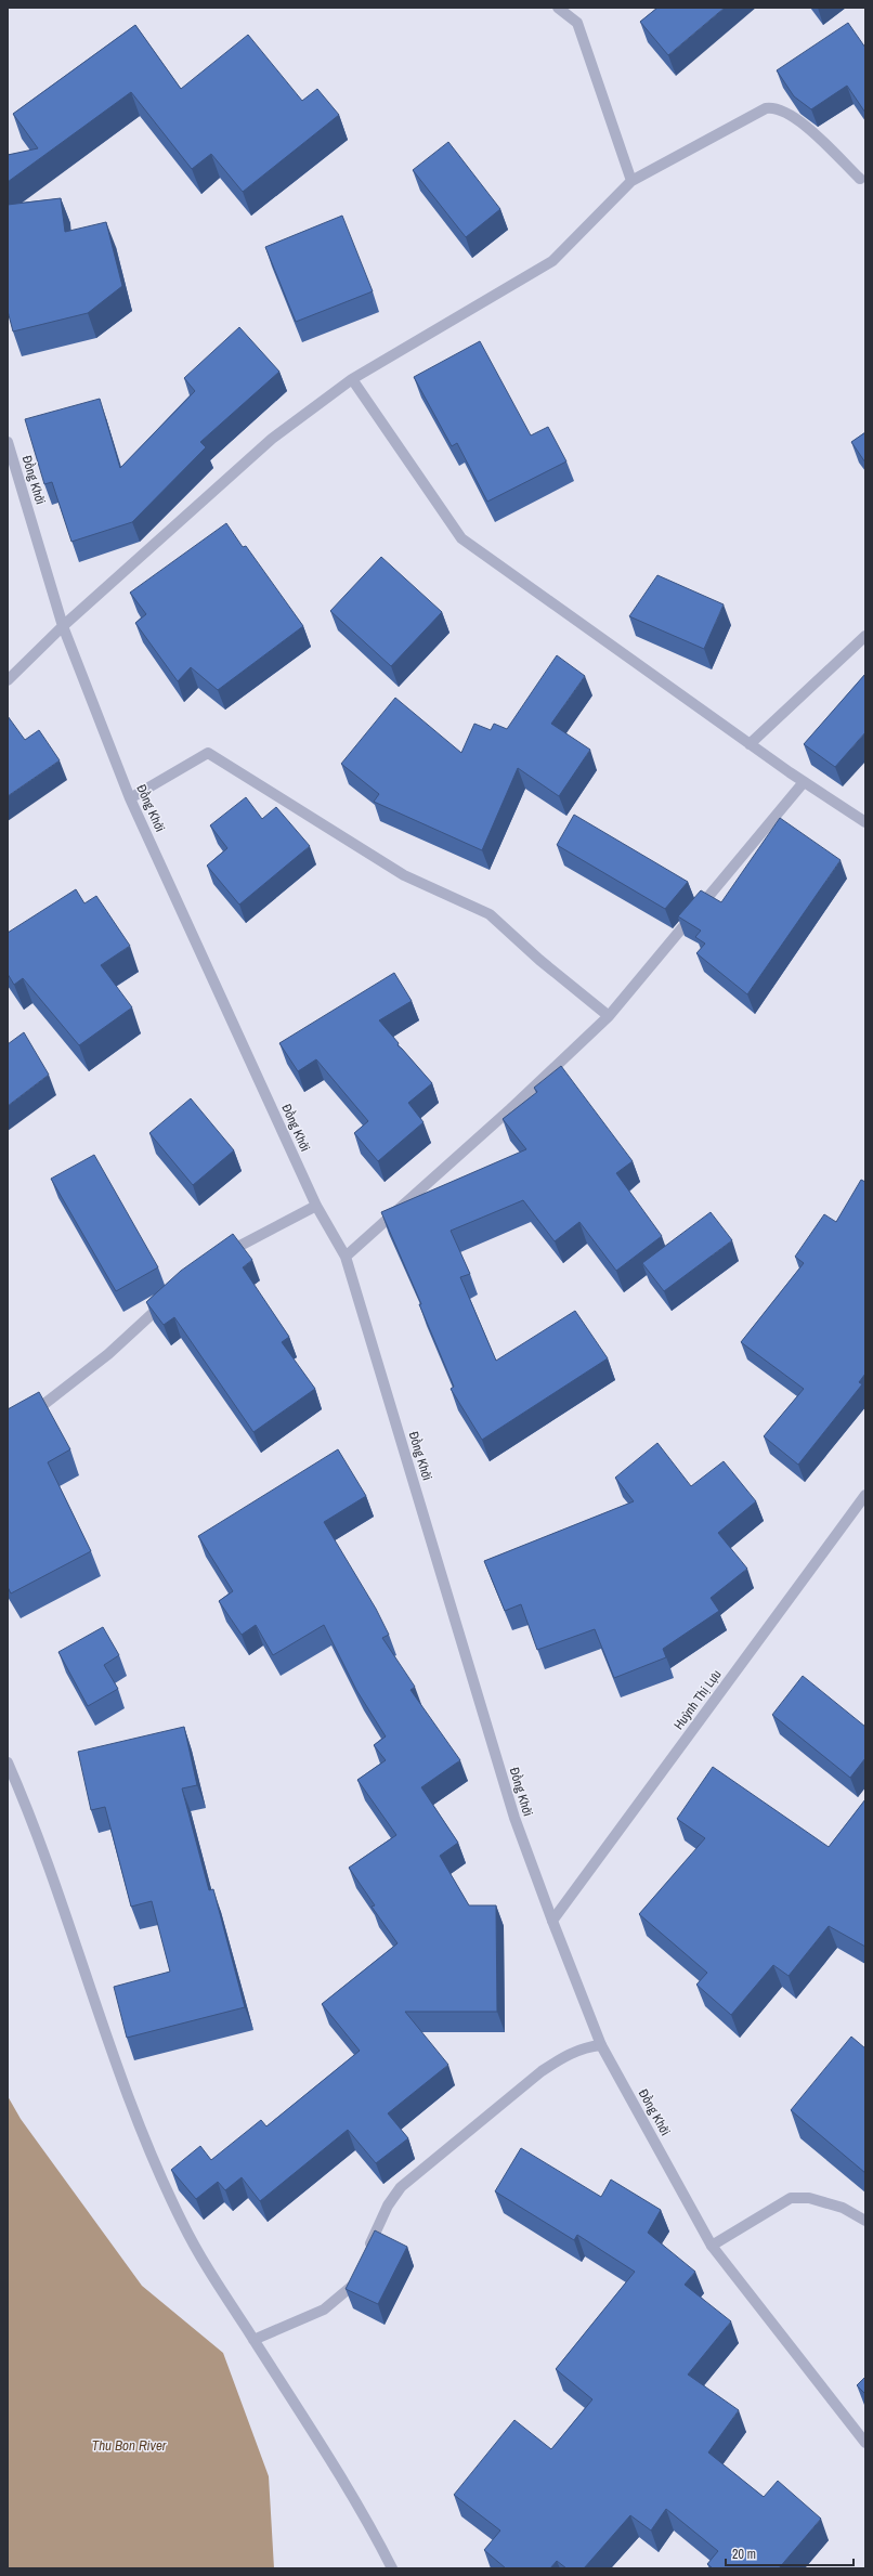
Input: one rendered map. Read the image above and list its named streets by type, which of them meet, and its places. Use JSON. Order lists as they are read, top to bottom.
{
  "streets": {
    "street": ["Đồng Khởi", "Huỳnh Thị Lựu"]
  },
  "crossings": [
    ["Đồng Khởi", "Huỳnh Thị Lựu"]
  ],
  "water": ["Thu Bon River"],
  "scale_bar": "20 m"
}
